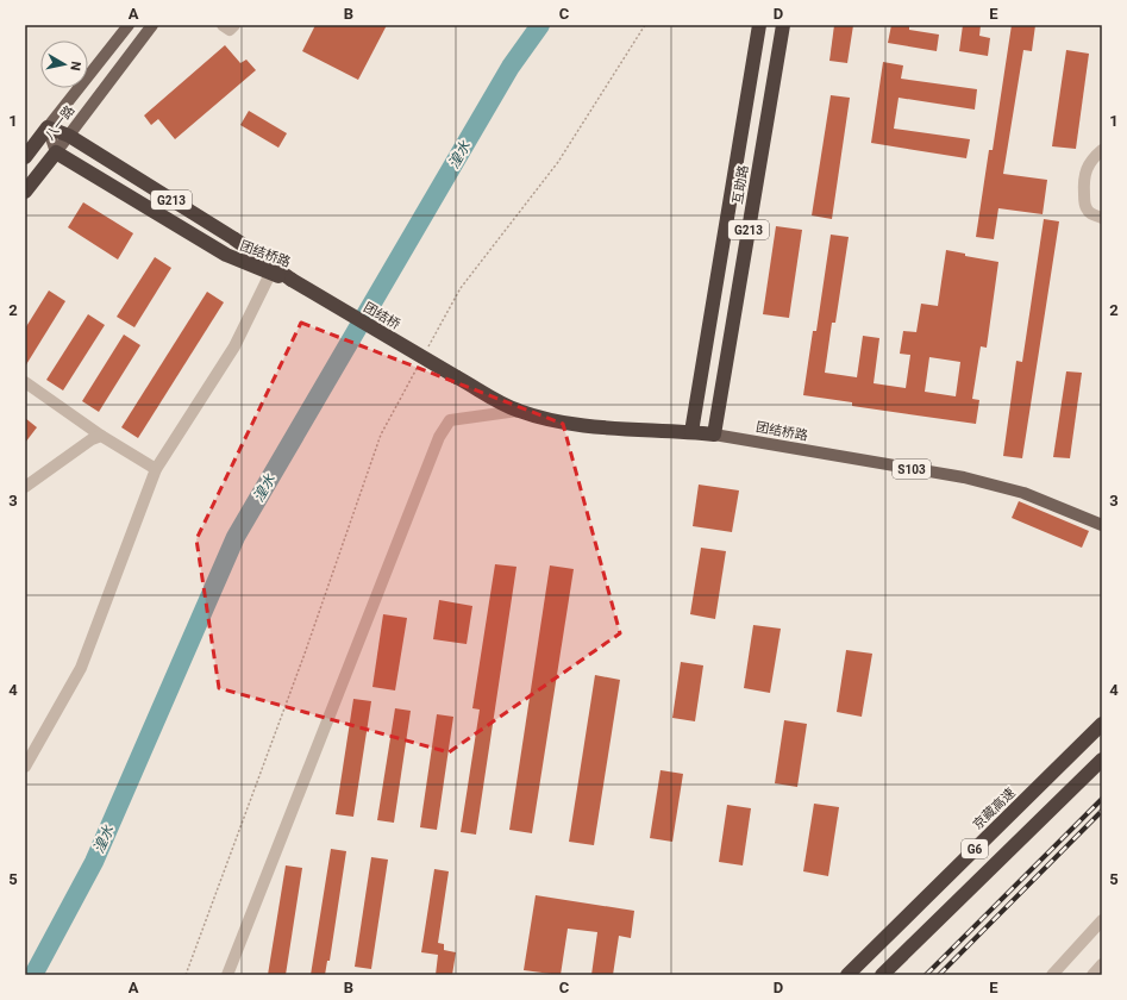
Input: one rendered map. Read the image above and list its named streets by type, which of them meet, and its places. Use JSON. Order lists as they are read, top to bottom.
{
  "streets": {
    "highway": [
      "八一路",
      "互助路",
      "G213",
      "团结桥路",
      "团结桥",
      "京藏高速",
      "G6"
    ],
    "main road": ["S103"]
  },
  "crossings": [
    ["八一路", "团结桥路"],
    ["互助路", "团结桥路"],
    ["团结桥路", "团结桥"]
  ],
  "water": ["湟水"],
  "north": "right",
  "grid": {
    "columns": [
      "A",
      "B",
      "C",
      "D",
      "E"
    ],
    "rows": [
      "1",
      "2",
      "3",
      "4",
      "5"
    ]
  }
}
